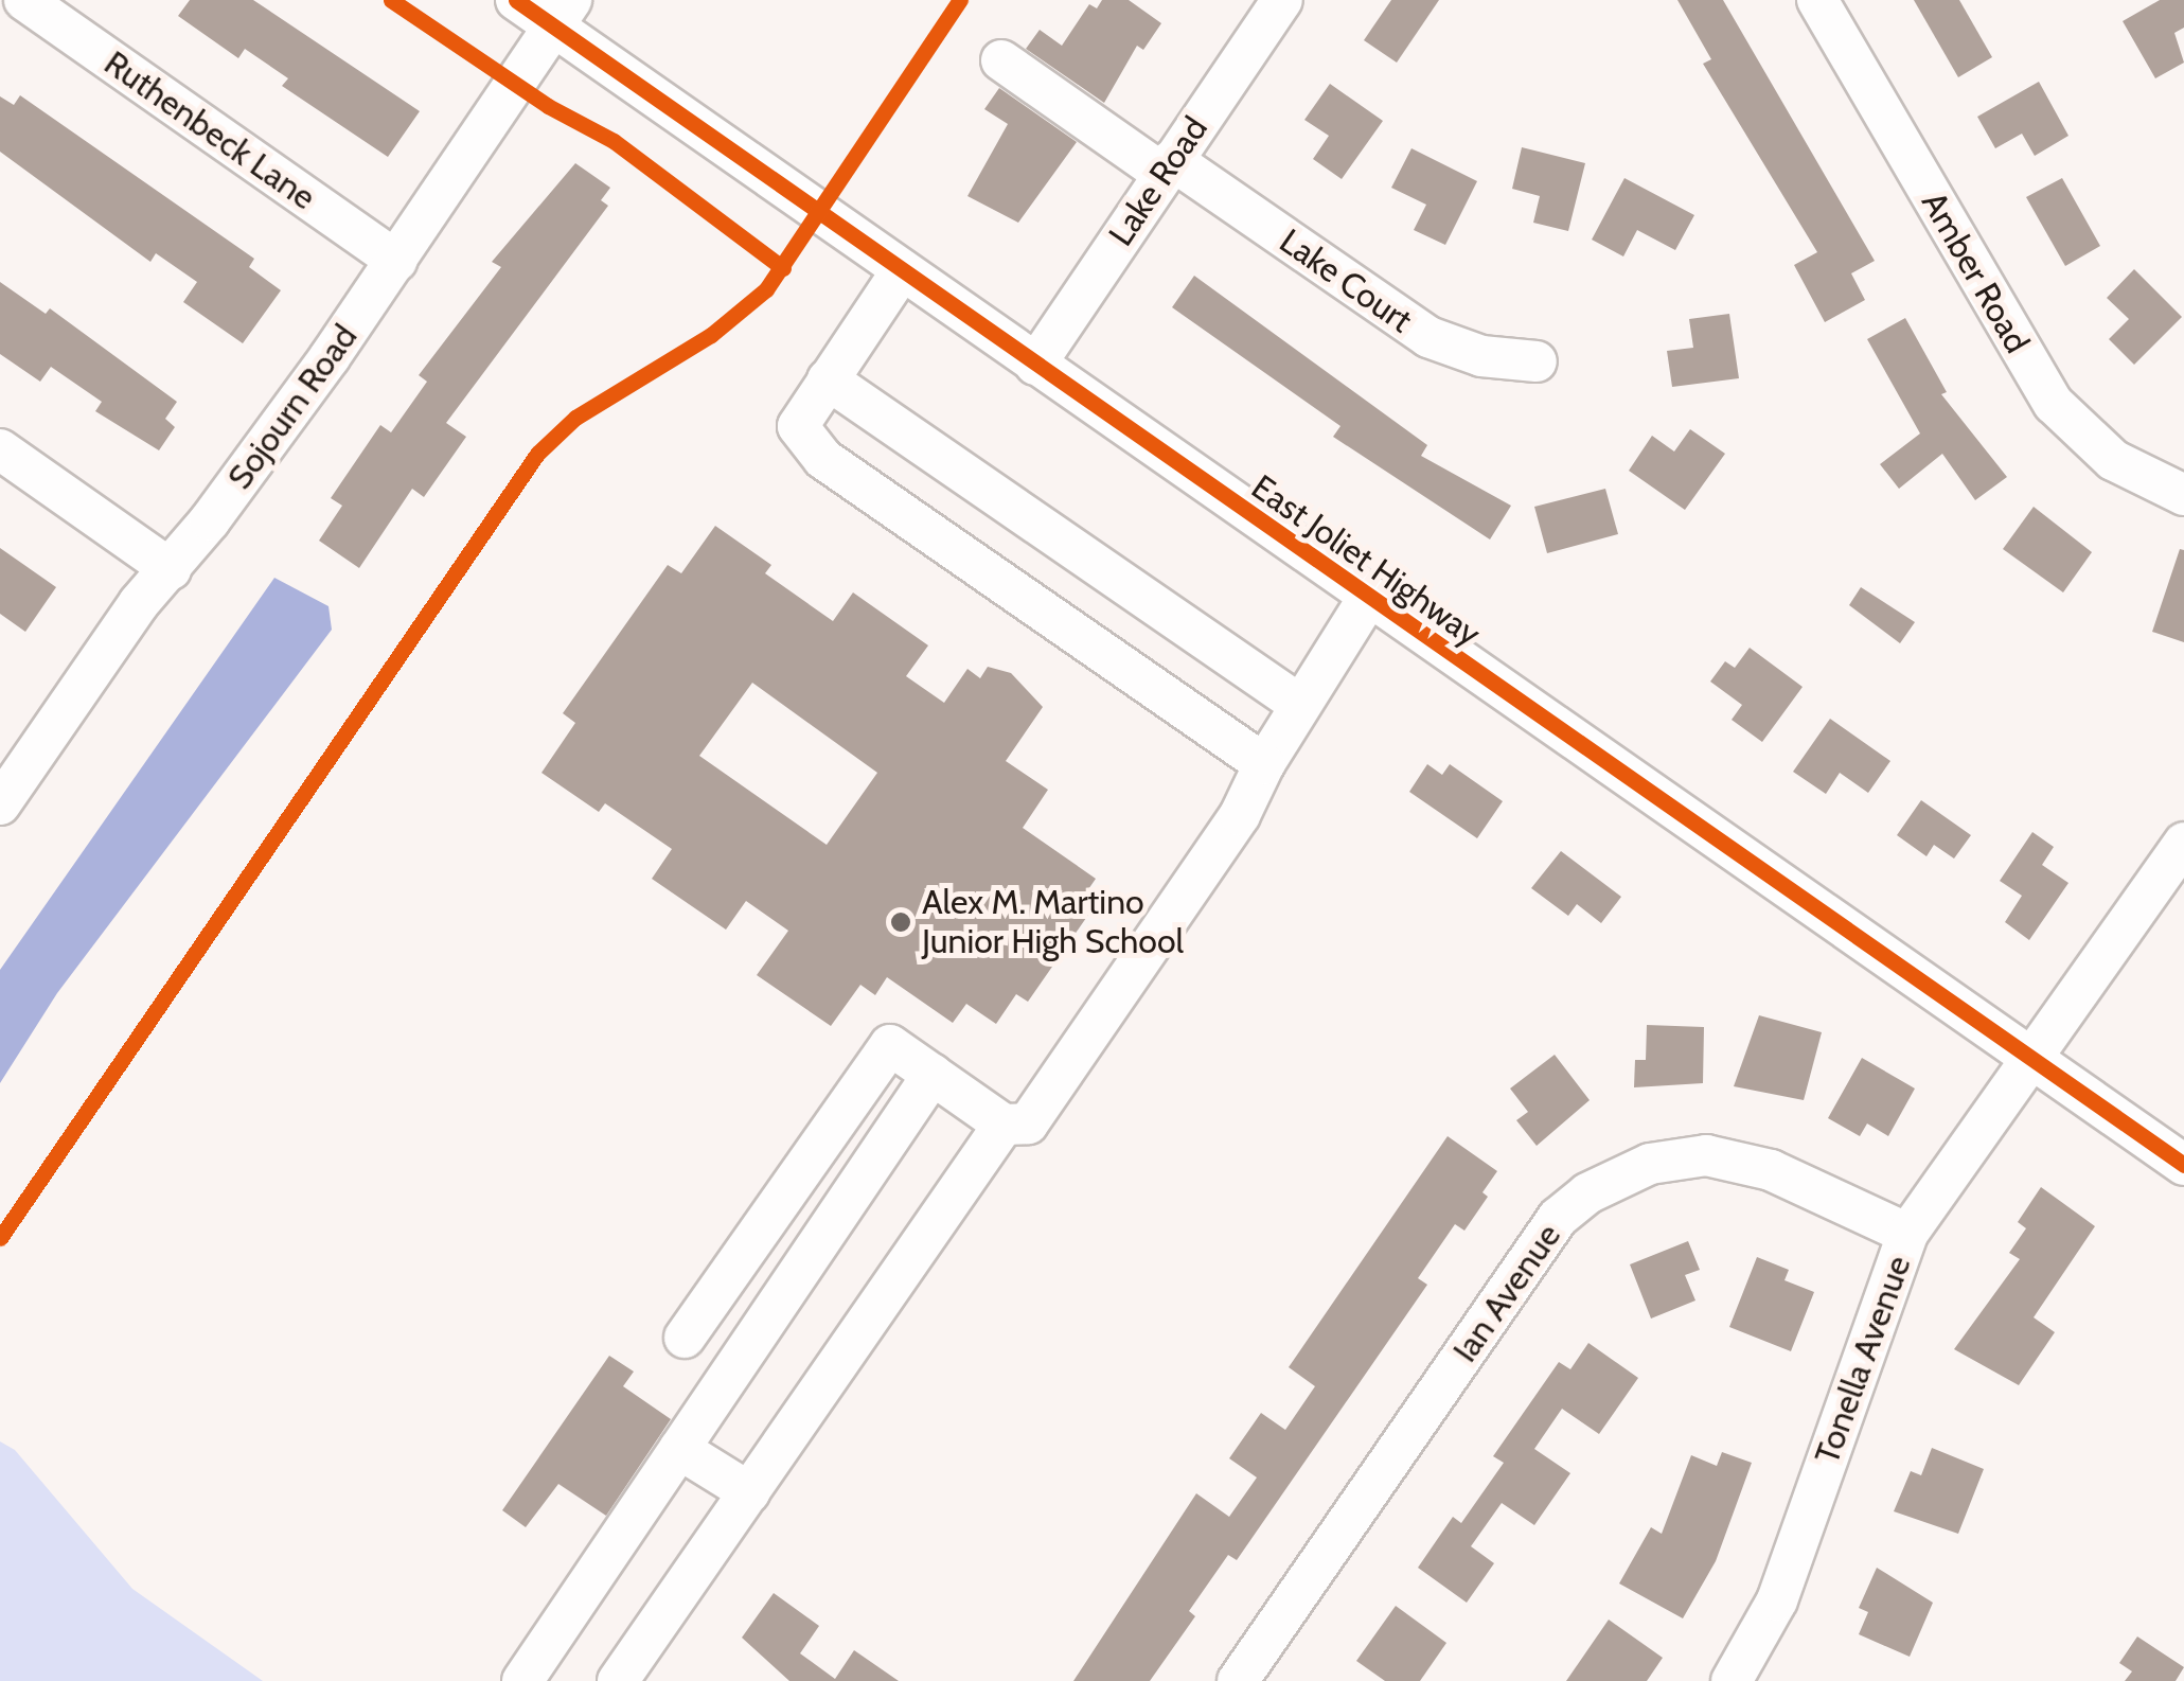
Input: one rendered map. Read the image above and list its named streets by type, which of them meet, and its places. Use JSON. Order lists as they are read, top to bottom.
{
  "streets": {
    "street": [
      "Ruthenbeck Lane",
      "Lake Road",
      "Amber Road",
      "Lake Court",
      "Sojourn Road",
      "East Joliet Highway",
      "Ian Avenue",
      "Tonella Avenue"
    ]
  },
  "crossings": [
    ["Ruthenbeck Lane", "Sojourn Road"],
    ["Lake Road", "Lake Court"],
    ["Lake Road", "East Joliet Highway"],
    ["Sojourn Road", "East Joliet Highway"],
    ["East Joliet Highway", "Tonella Avenue"],
    ["Ian Avenue", "Tonella Avenue"]
  ],
  "places": ["Alex M. Martino Junior High School"]
}
